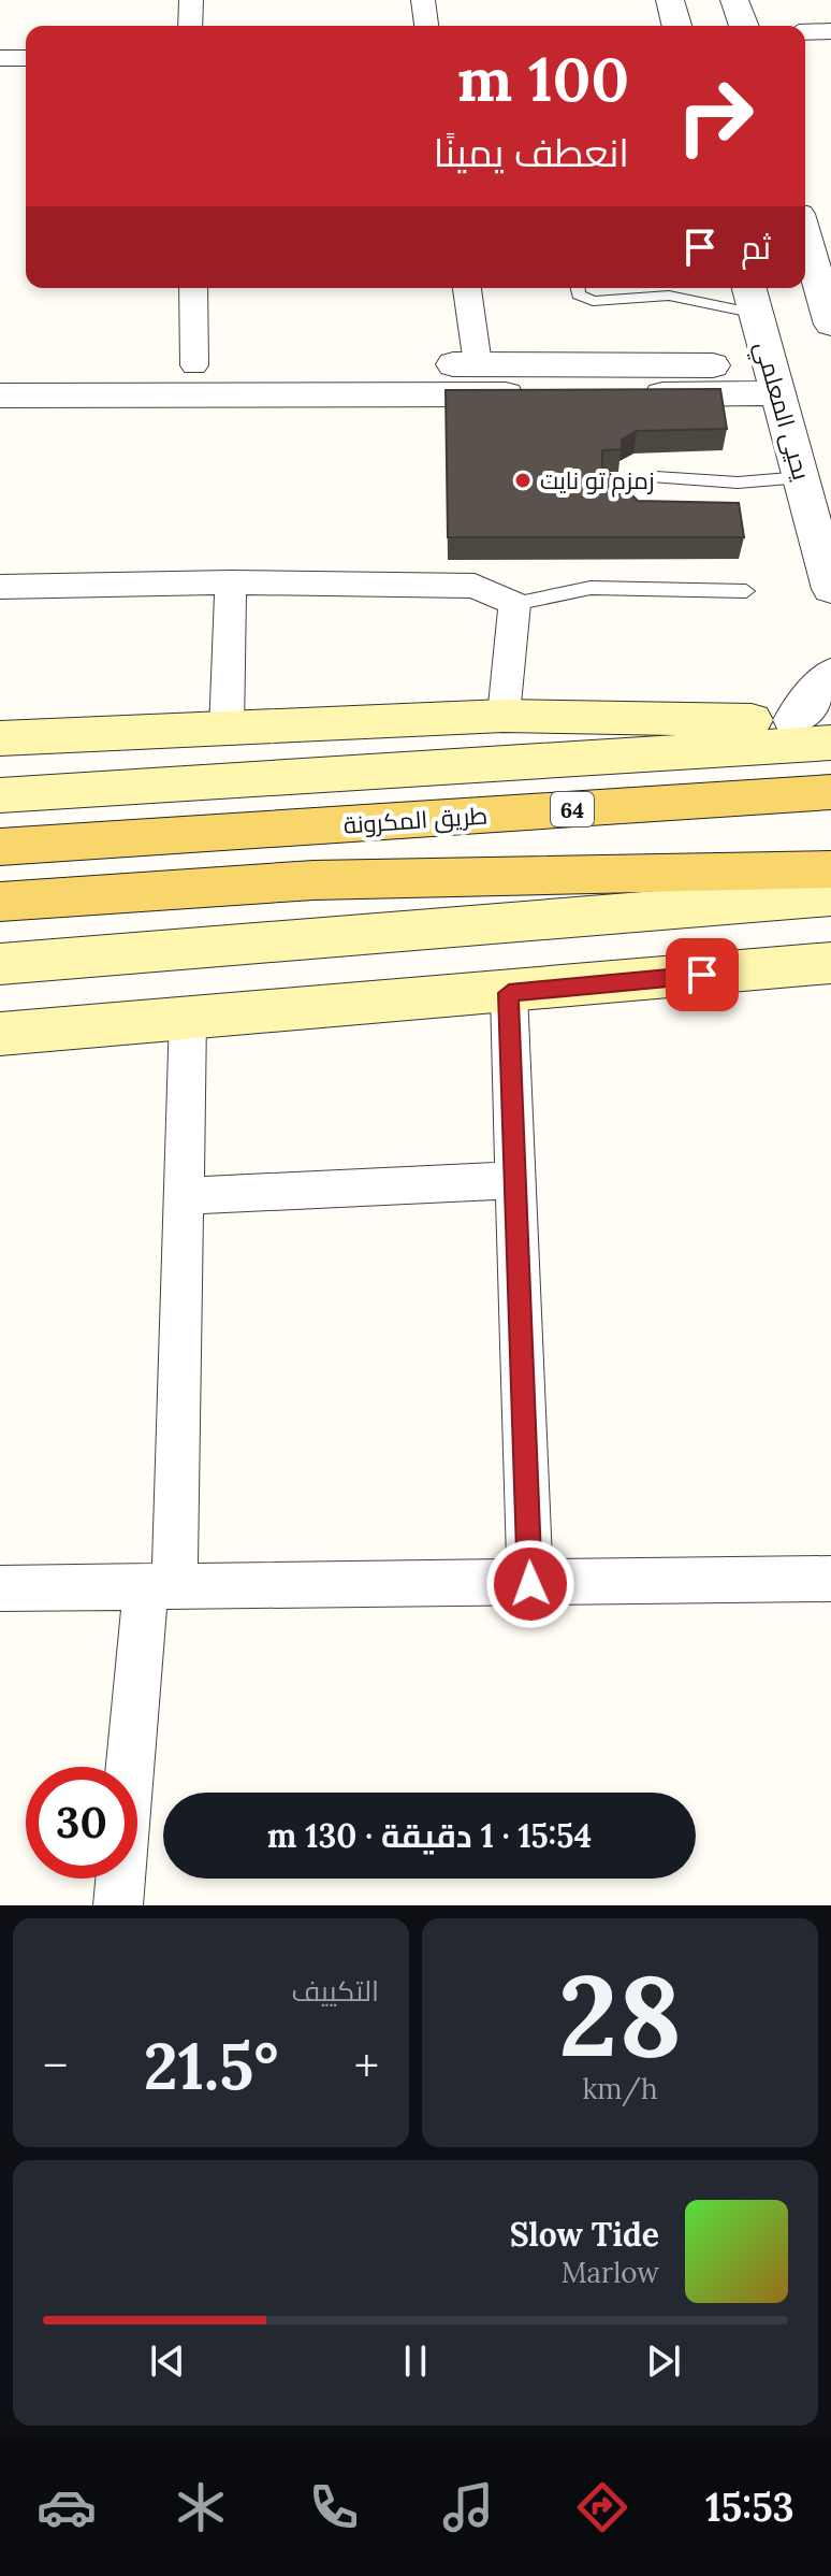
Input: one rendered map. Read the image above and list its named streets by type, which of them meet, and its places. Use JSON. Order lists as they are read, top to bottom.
{
  "streets": {
    "main road": ["64", "طريق المكرونة"],
    "street": ["يحيى المعلمي"]
  },
  "places": ["زمزم تو نايت"],
  "page": {
    "turn": ["100 m", "انعطف يمينًا"],
    "then": "ثم",
    "limit": "30",
    "trip": "15:54 · 1 دقيقة · 130 m",
    "tile": [
      ["28", "km/h"],
      "التكييف"
    ],
    "heat": ["−", "21.5°", "+"],
    "song": ["Slow Tide", "Marlow"],
    "tabs": "15:53"
  }
}
